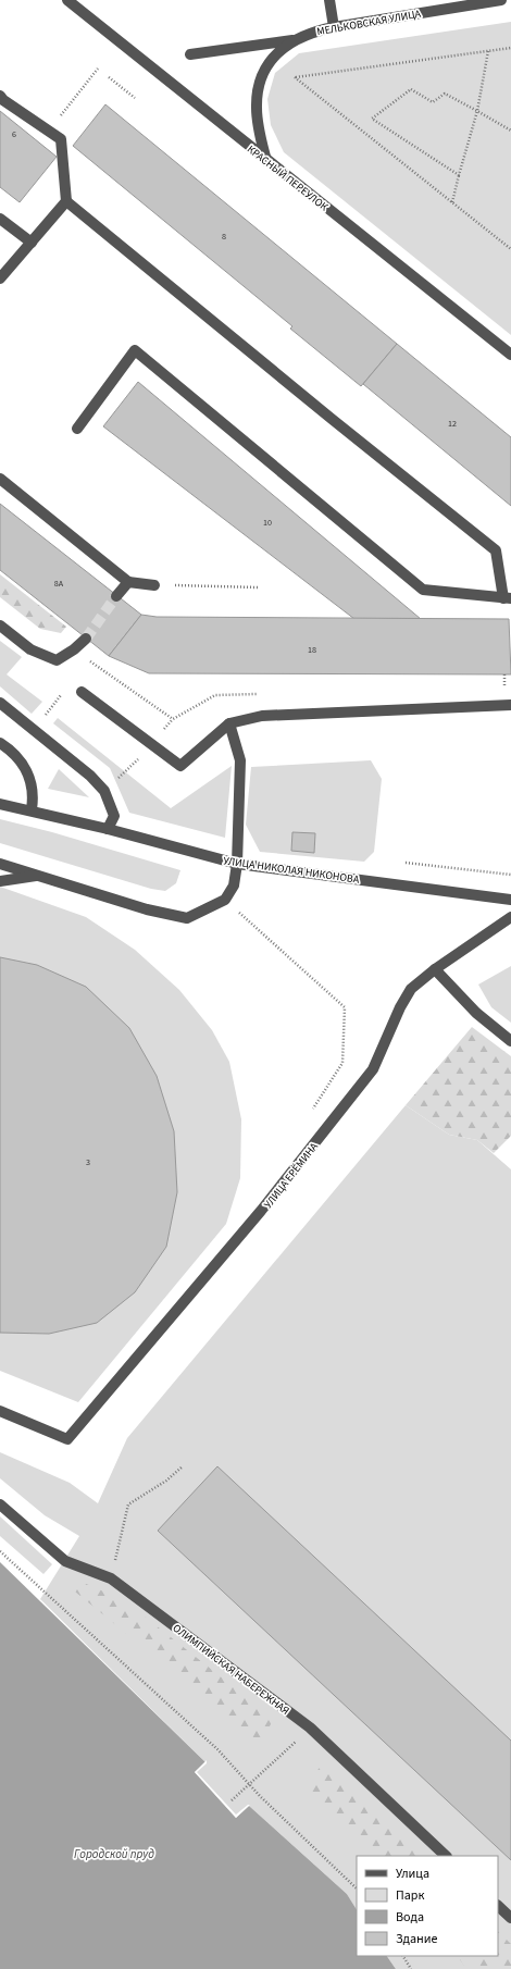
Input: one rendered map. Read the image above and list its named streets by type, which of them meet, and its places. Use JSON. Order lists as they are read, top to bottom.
{
  "streets": {
    "street": [
      "МЕЛЬКОВСКАЯ УЛИЦА",
      "КРАСНЫЙ ПЕРЕУЛОК",
      "УЛИЦА НИКОЛАЯ НИКОНОВА",
      "УЛИЦА ЕРЁМИНА",
      "ОЛИМПИЙСКАЯ НАБЕРЕЖНАЯ"
    ]
  },
  "crossings": [
    ["МЕЛЬКОВСКАЯ УЛИЦА", "КРАСНЫЙ ПЕРЕУЛОК"]
  ],
  "water": ["Городской пруд"],
  "house_numbers": [
    "6",
    "8",
    "12",
    "10",
    "8А",
    "18",
    "3"
  ],
  "legend": [
    "Улица",
    "Парк",
    "Вода",
    "Здание"
  ]
}
